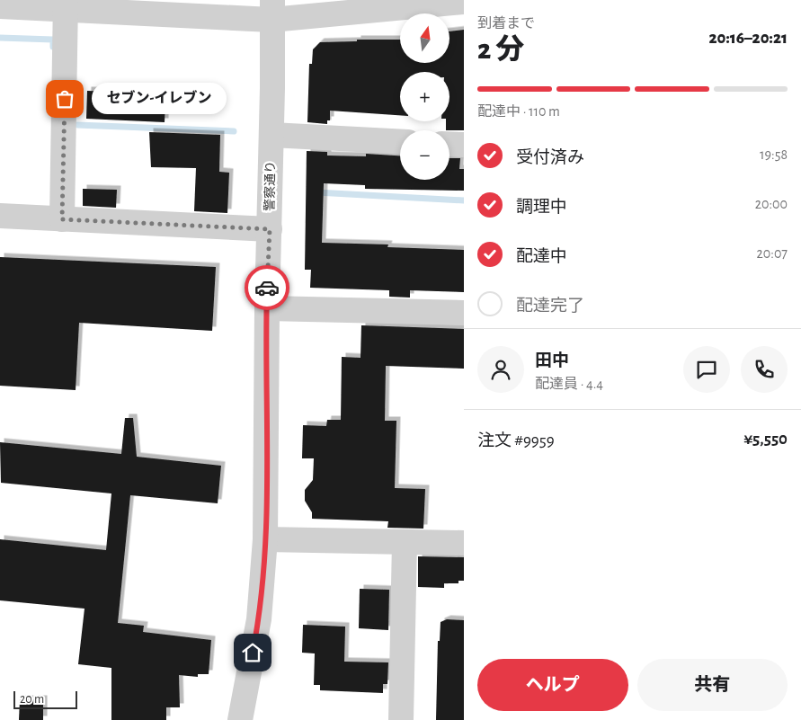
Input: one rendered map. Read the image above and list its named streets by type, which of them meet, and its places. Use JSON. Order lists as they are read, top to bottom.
{
  "streets": {
    "street": ["警察通り"]
  },
  "places": ["セブン-イレブン"],
  "scale_bar": "20 m",
  "north": "top",
  "page": {
    "heading": ["2 分", "到着まで", "20:16–20:21"],
    "panel": [
      "田中",
      "配達員 · 4.4",
      "注文 #9959",
      "¥5,550"
    ],
    "map_buttons": ["+", "−"],
    "bar": "配達中 · 110 m",
    "bubble": "セブン-イレブン",
    "list": [
      ["受付済み", "19:58"],
      ["調理中", "20:00"],
      ["配達中", "20:07"],
      "配達完了"
    ],
    "buttons": ["ヘルプ", "共有"],
    "scale": "20 m"
  }
}
